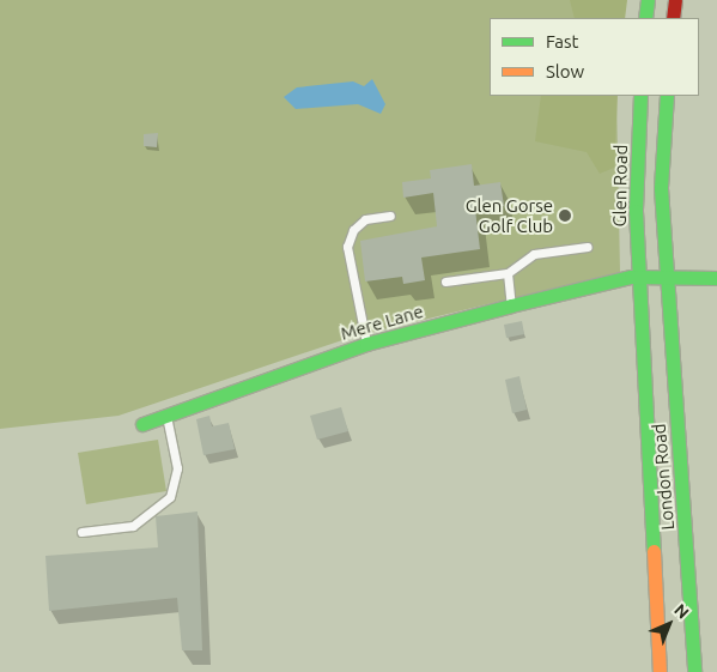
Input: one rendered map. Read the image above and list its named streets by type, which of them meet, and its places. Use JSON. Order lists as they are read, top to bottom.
{
  "streets": {
    "main road": ["Glen Road", "Mere Lane", "London Road"]
  },
  "crossings": [
    ["Glen Road", "Mere Lane"],
    ["Glen Road", "London Road"],
    ["Mere Lane", "London Road"]
  ],
  "places": ["Glen Gorse Golf Club"],
  "legend": ["Fast", "Slow"],
  "north": "top right"
}
